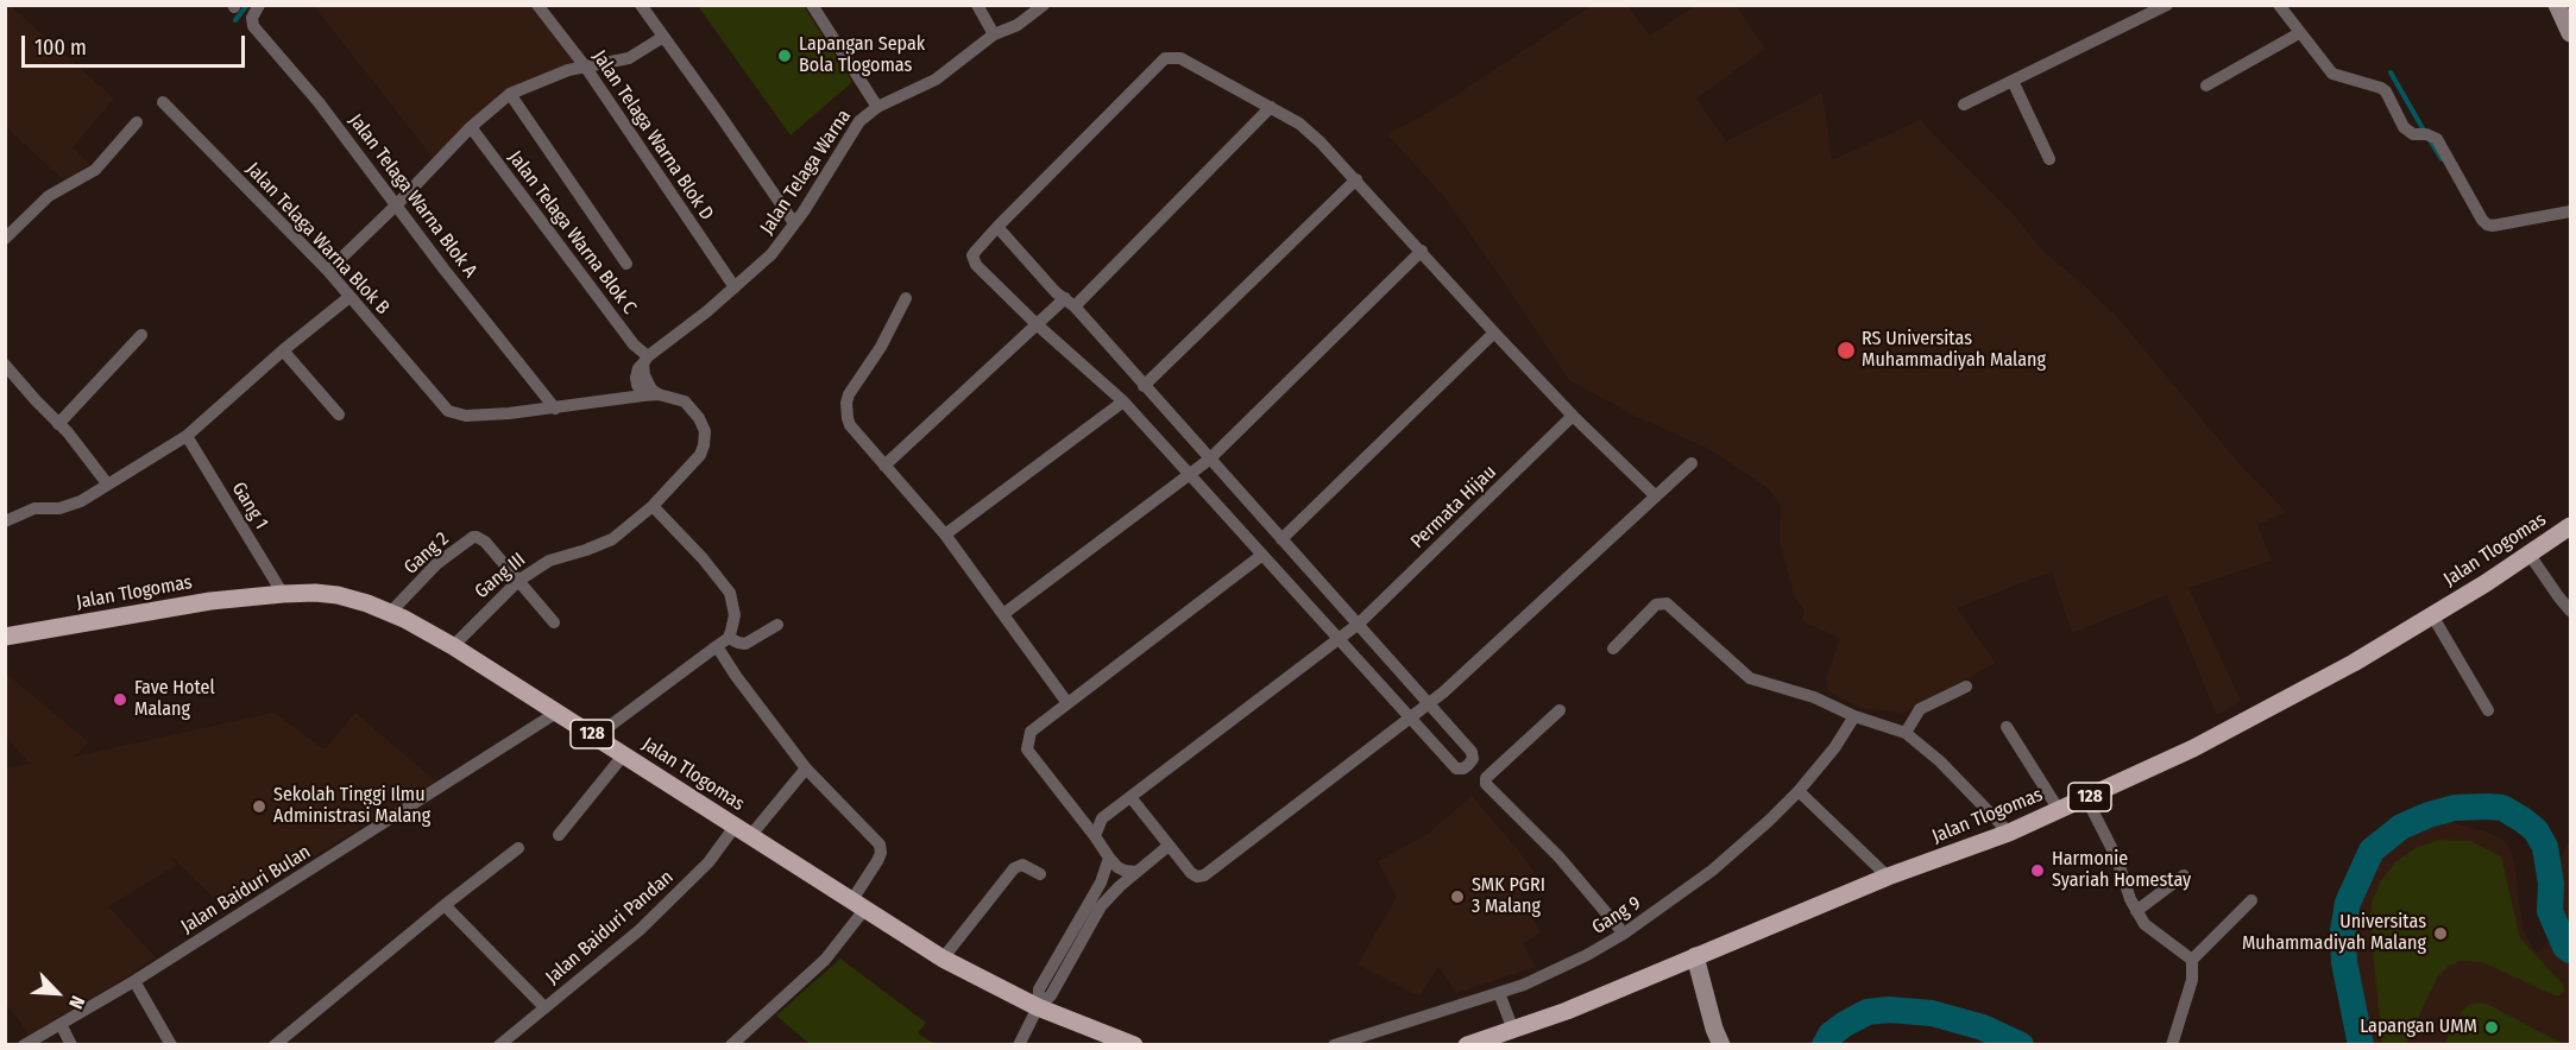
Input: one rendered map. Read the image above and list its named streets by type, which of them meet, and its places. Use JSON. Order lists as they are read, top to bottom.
{
  "streets": {
    "main road": ["Jalan Tlogomas", "128"],
    "street": [
      "Jalan Telaga Warna Blok D",
      "Jalan Telaga Warna",
      "Jalan Telaga Warna Blok A",
      "Jalan Telaga Warna Blok C",
      "Jalan Telaga Warna Blok B",
      "Gang 1",
      "Permata Hijau",
      "Gang 2",
      "Gang III",
      "Jalan Baiduri Bulan",
      "Gang 9",
      "Jalan Baiduri Pandan"
    ]
  },
  "crossings": [
    ["Jalan Telaga Warna Blok D", "Jalan Telaga Warna"],
    ["Jalan Telaga Warna", "Jalan Telaga Warna Blok C"],
    ["Jalan Telaga Warna Blok A", "Jalan Telaga Warna Blok B"],
    ["Jalan Telaga Warna Blok C", "Gang III"],
    ["Gang 1", "Jalan Tlogomas"],
    ["Jalan Tlogomas", "Gang 2"],
    ["Jalan Tlogomas", "Gang III"],
    ["Jalan Tlogomas", "Jalan Baiduri Bulan"],
    ["Jalan Tlogomas", "Jalan Baiduri Pandan"],
    ["Gang 2", "Gang III"]
  ],
  "places": [
    "Lapangan Sepak Bola Tlogomas",
    "RS Universitas Muhammadiyah Malang",
    "Fave Hotel Malang",
    "Sekolah Tinggi Ilmu Administrasi Malang",
    "Harmonie Syariah Homestay",
    "SMK PGRI 3 Malang",
    "Universitas Muhammadiyah Malang",
    "Lapangan UMM"
  ],
  "scale_bar": "100 m",
  "north": "bottom right"
}
